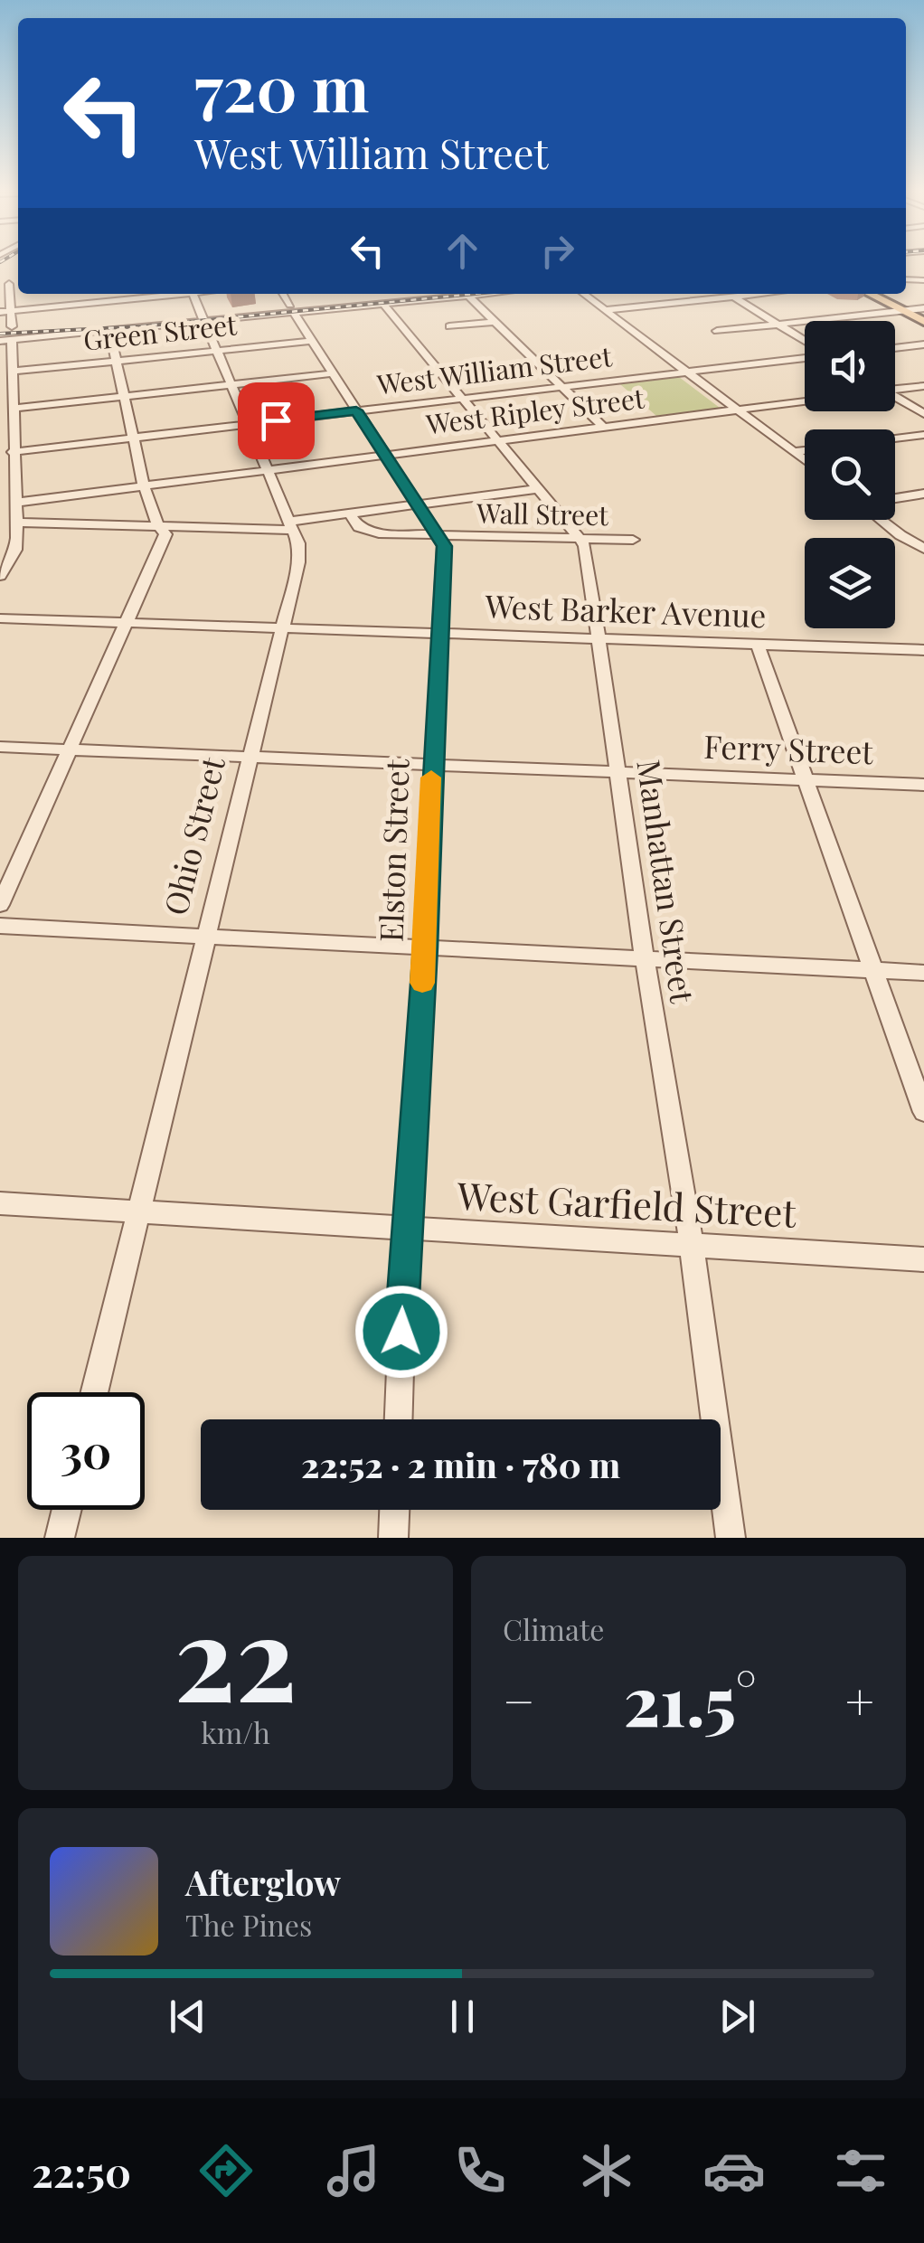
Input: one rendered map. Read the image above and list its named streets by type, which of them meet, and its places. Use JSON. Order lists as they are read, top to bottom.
{
  "streets": {
    "street": [
      "Green Street",
      "West William Street",
      "West Ripley Street",
      "Wall Street",
      "West Barker Avenue",
      "Ferry Street",
      "Ohio Street",
      "Elston Street",
      "Manhattan Street",
      "West Garfield Street"
    ]
  },
  "crossings": [
    ["Green Street", "Ohio Street"],
    ["West William Street", "Ohio Street"],
    ["West William Street", "Manhattan Street"],
    ["West Ripley Street", "Ohio Street"],
    ["West Ripley Street", "Manhattan Street"],
    ["Wall Street", "Elston Street"],
    ["Wall Street", "Manhattan Street"],
    ["West Barker Avenue", "Ohio Street"],
    ["West Barker Avenue", "Elston Street"],
    ["West Barker Avenue", "Manhattan Street"],
    ["Ferry Street", "Ohio Street"],
    ["Ferry Street", "Elston Street"],
    ["Ferry Street", "Manhattan Street"],
    ["Ohio Street", "West Garfield Street"],
    ["Elston Street", "West Garfield Street"],
    ["Manhattan Street", "West Garfield Street"]
  ],
  "page": {
    "turn": ["720 m", "West William Street"],
    "limit": "30",
    "trip": "22:52 · 2 min · 780 m",
    "tile": [
      ["22", "km/h"],
      "Climate"
    ],
    "heat": ["−", "21.5°", "+"],
    "song": ["Afterglow", "The Pines"],
    "tabs": "22:50"
  }
}
